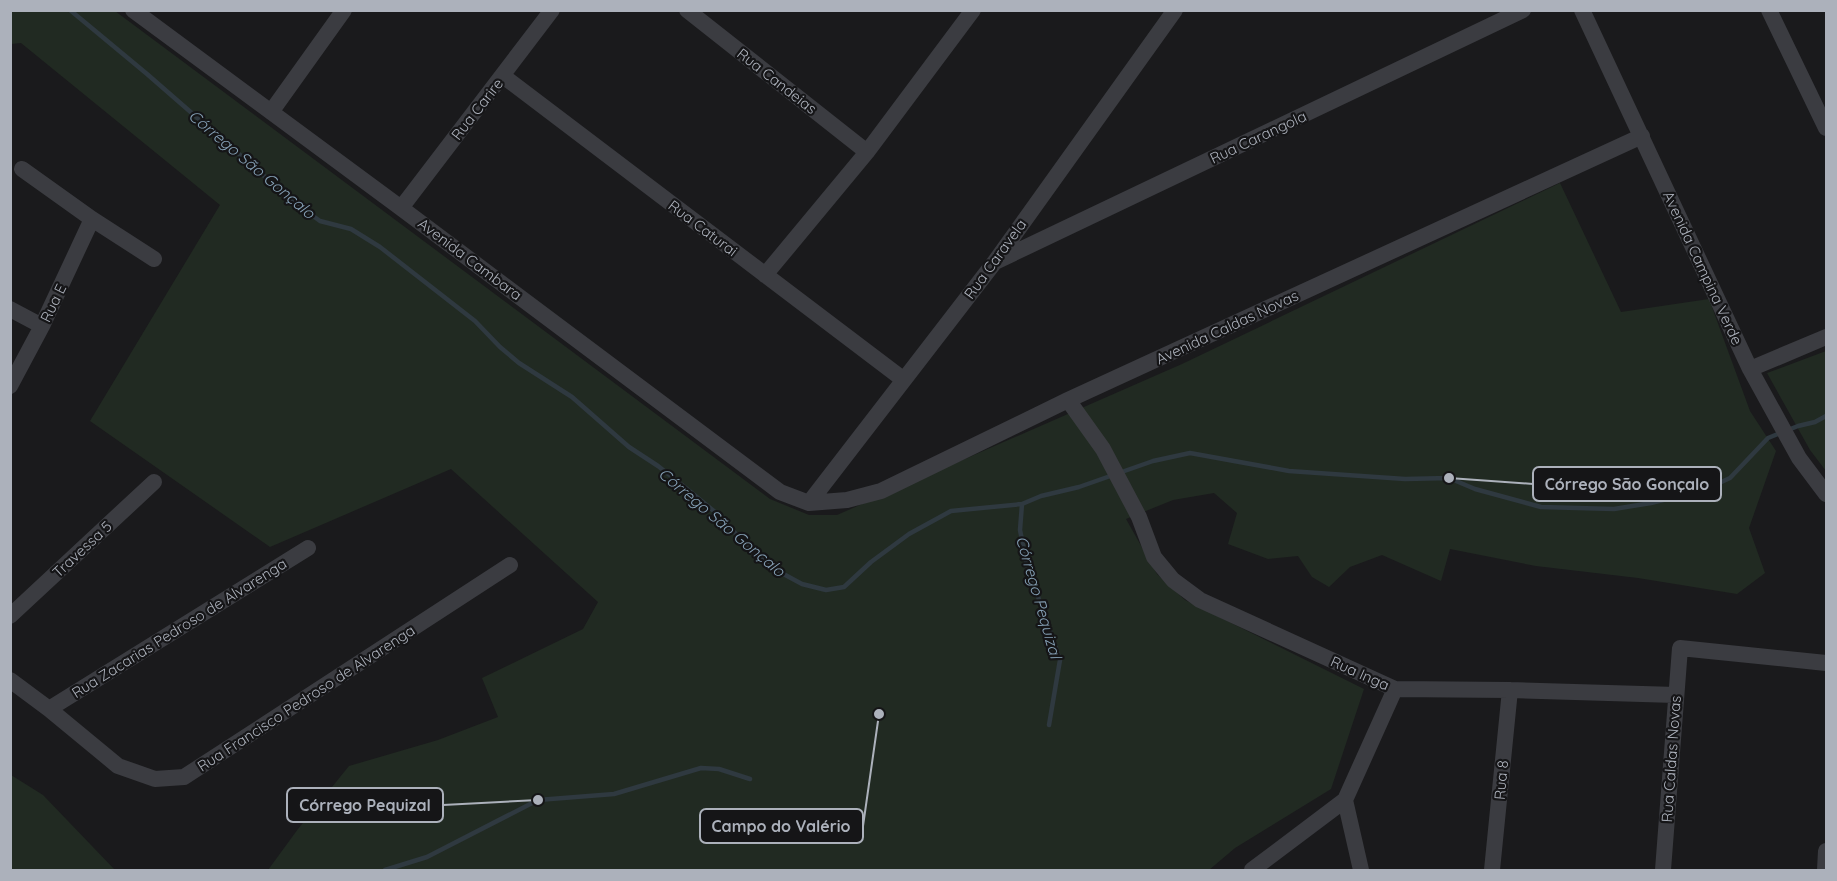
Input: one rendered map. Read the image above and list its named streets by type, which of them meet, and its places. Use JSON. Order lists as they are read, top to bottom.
{
  "streets": {
    "street": [
      "Rua Candeias",
      "Rua Carire",
      "Rua Carangola",
      "Rua Caturai",
      "Avenida Cambara",
      "Rua Caravela",
      "Avenida Campina Verde",
      "Rua E",
      "Avenida Caldas Novas",
      "Travessa 5",
      "Rua Zacarias Pedroso de Alvarenga",
      "Rua Inga",
      "Rua Francisco Pedroso de Alvarenga",
      "Rua Caldas Novas",
      "Rua 8"
    ]
  },
  "crossings": [
    ["Rua Carire", "Rua Caturai"],
    ["Rua Carire", "Avenida Cambara"],
    ["Rua Carangola", "Rua Caravela"],
    ["Rua Caturai", "Rua Caravela"],
    ["Avenida Cambara", "Rua Caravela"],
    ["Avenida Cambara", "Avenida Caldas Novas"],
    ["Rua Caravela", "Avenida Caldas Novas"],
    ["Avenida Campina Verde", "Avenida Caldas Novas"],
    ["Avenida Caldas Novas", "Rua Inga"],
    ["Rua Zacarias Pedroso de Alvarenga", "Rua Francisco Pedroso de Alvarenga"],
    ["Rua Inga", "Rua Caldas Novas"],
    ["Rua Inga", "Rua 8"]
  ],
  "water": ["Córrego São Gonçalo", "Córrego Pequizal"],
  "places": ["Córrego São Gonçalo", "Campo do Valério", "Córrego Pequizal"]
}
